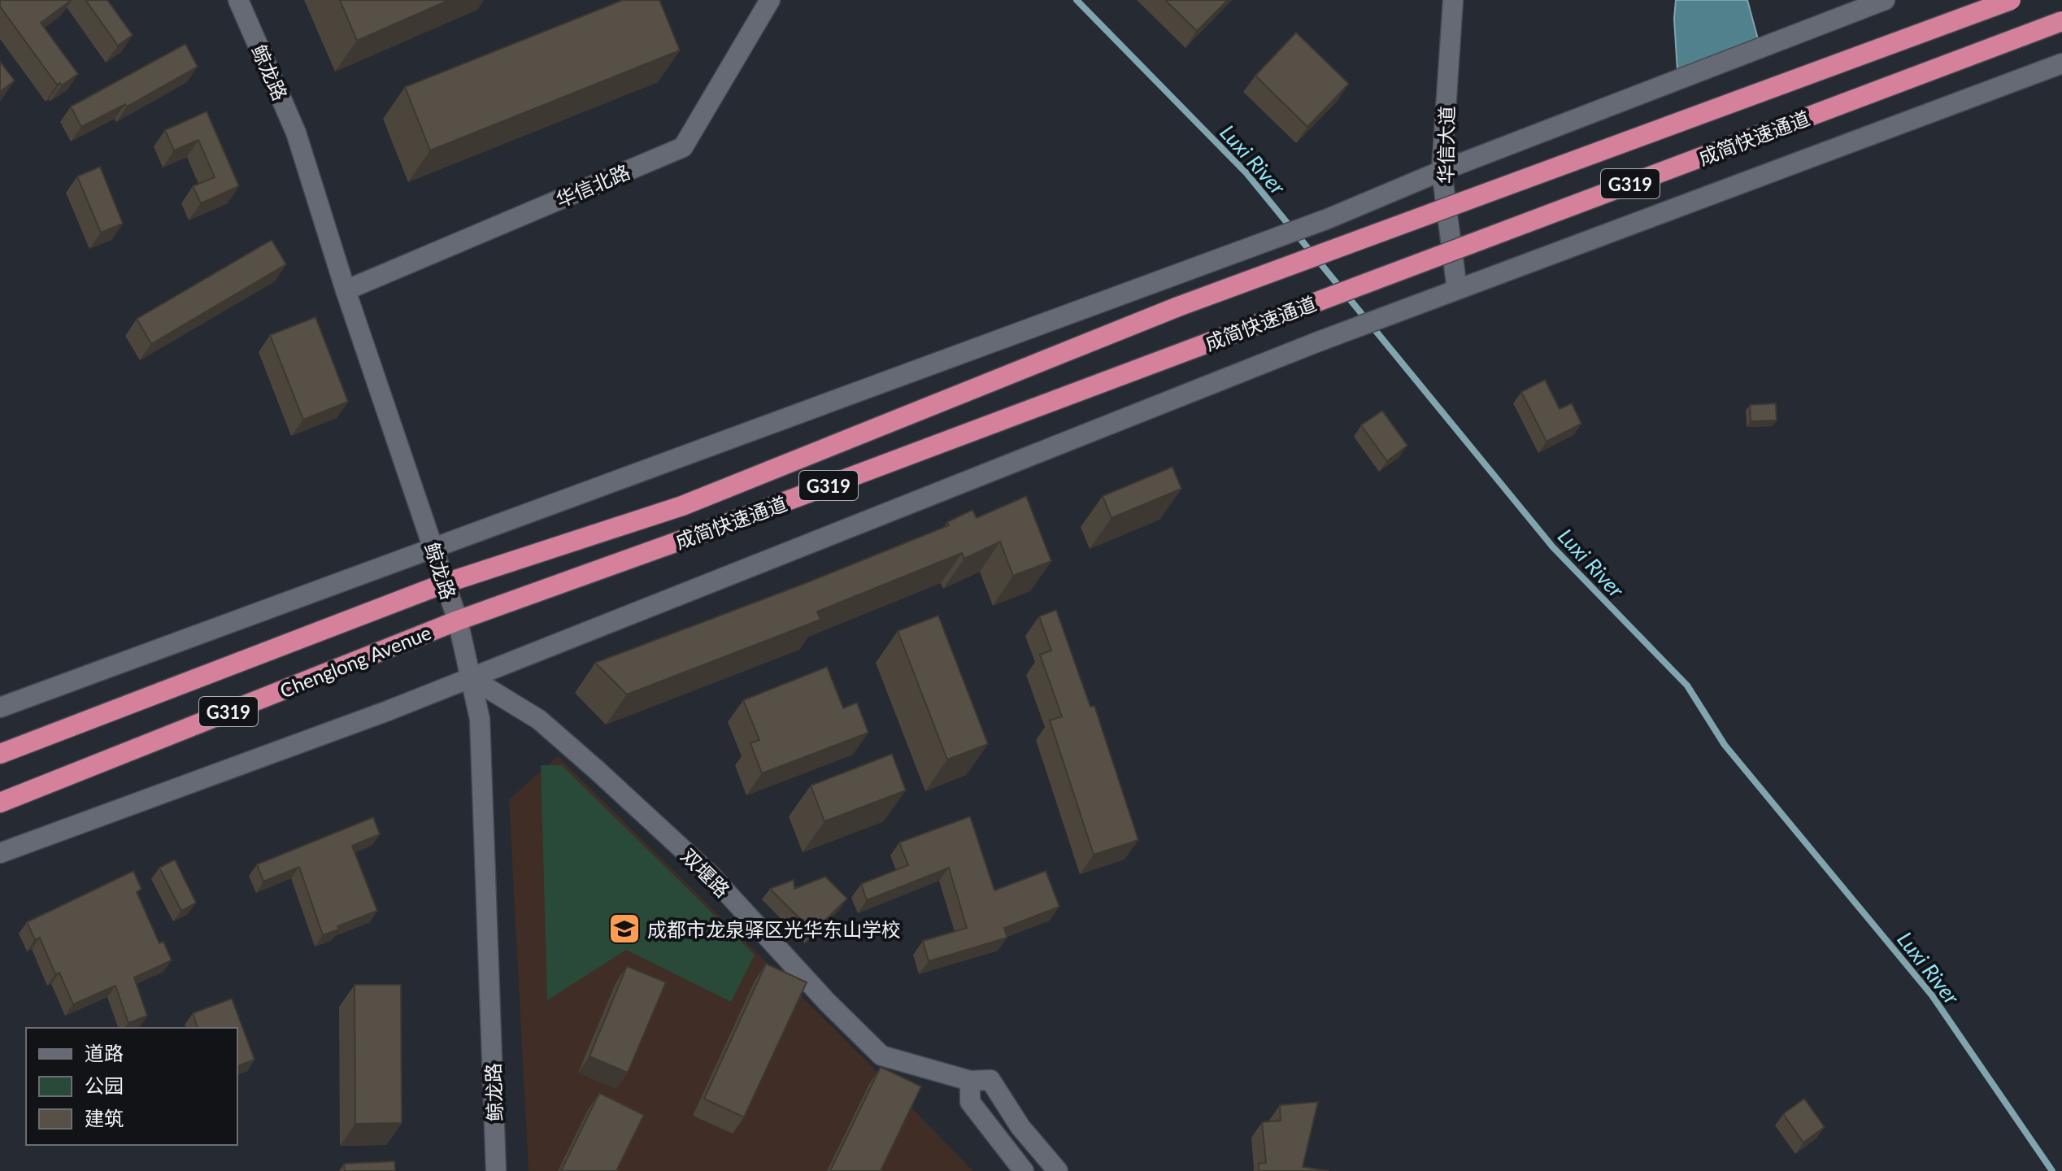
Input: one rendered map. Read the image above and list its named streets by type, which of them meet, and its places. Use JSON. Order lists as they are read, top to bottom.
{
  "streets": {
    "highway": ["成简快速通道", "G319", "Chenglong Avenue"],
    "street": [
      "鲸龙路",
      "华信大道",
      "华信北路",
      "双堰路"
    ]
  },
  "crossings": [
    ["鲸龙路", "成简快速通道"],
    ["鲸龙路", "华信北路"],
    ["鲸龙路", "Chenglong Avenue"],
    ["鲸龙路", "双堰路"],
    ["成简快速通道", "Chenglong Avenue"]
  ],
  "water": ["Luxi River"],
  "places": {
    "school or university": ["成都市龙泉驿区光华东山学校"]
  },
  "legend": ["道路", "公园", "建筑"]
}
